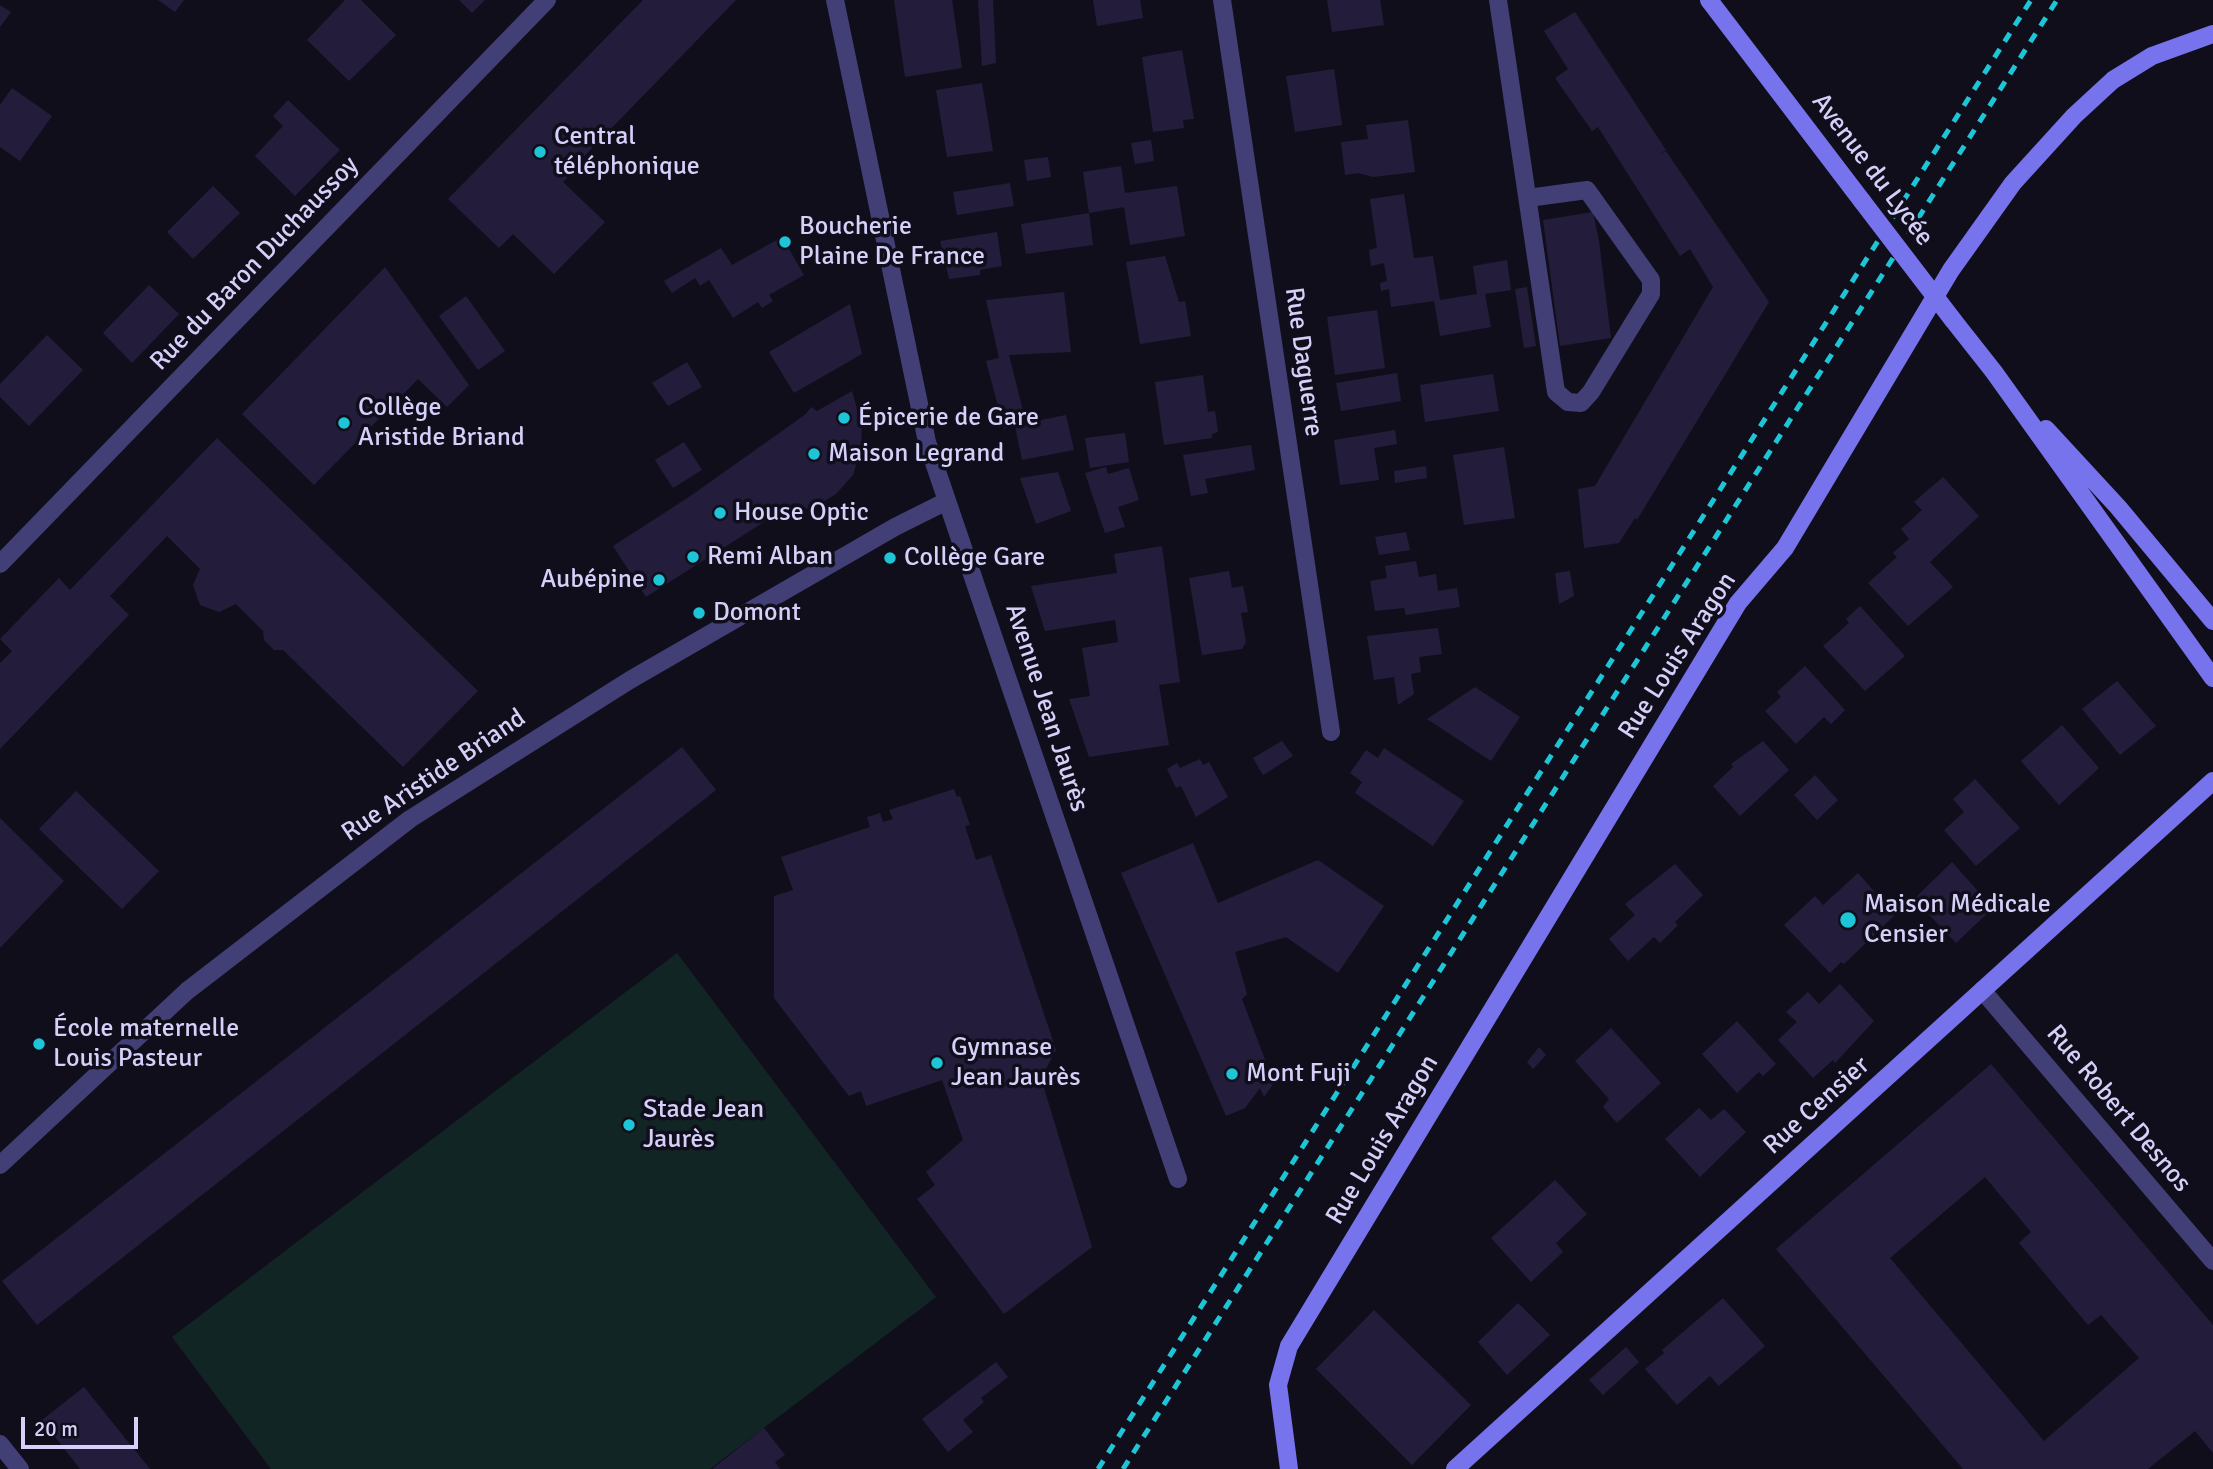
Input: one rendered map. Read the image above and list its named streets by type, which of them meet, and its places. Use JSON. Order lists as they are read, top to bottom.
{
  "streets": {
    "street": [
      "Avenue du Lycée",
      "Rue du Baron Duchaussoy",
      "Rue Daguerre",
      "Rue Louis Aragon",
      "Avenue Jean Jaurès",
      "Rue Aristide Briand",
      "Rue Censier",
      "Rue Robert Desnos"
    ]
  },
  "crossings": [
    ["Avenue Jean Jaurès", "Rue Aristide Briand"],
    ["Rue Censier", "Rue Robert Desnos"]
  ],
  "places": [
    "Central téléphonique",
    "Boucherie Plaine De France",
    "Épicerie de Gare",
    "Collège Aristide Briand",
    "Maison Legrand",
    "House Optic",
    "Remi Alban",
    "Collège Gare",
    "Aubépine",
    "Domont",
    "Maison Médicale Censier",
    "École maternelle Louis Pasteur",
    "Gymnase Jean Jaurès",
    "Mont Fuji",
    "Stade Jean Jaurès"
  ],
  "scale_bar": "20 m"
}
